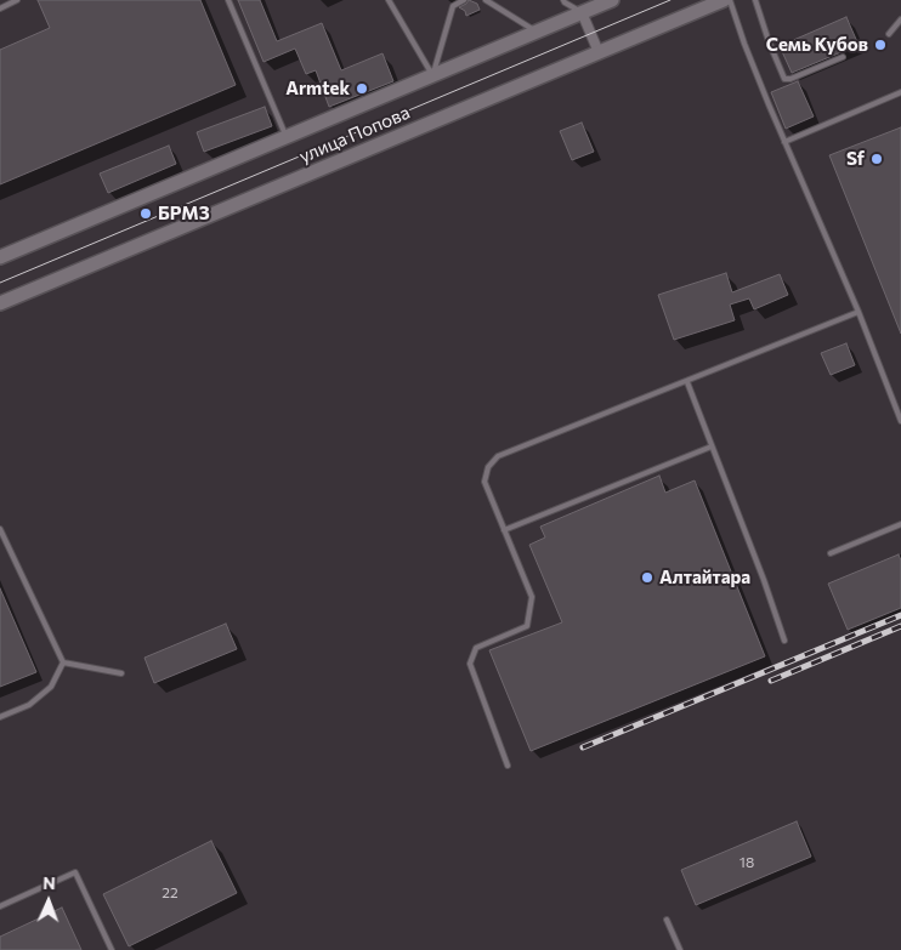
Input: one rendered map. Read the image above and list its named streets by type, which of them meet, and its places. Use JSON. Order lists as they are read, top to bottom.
{
  "streets": {
    "main road": ["улица Попова"]
  },
  "places": [
    "Семь Кубов",
    "Armtek",
    "Sf",
    "БРМЗ",
    "Алтайтара"
  ],
  "house_numbers": ["18", "22"],
  "north": "top"
}
